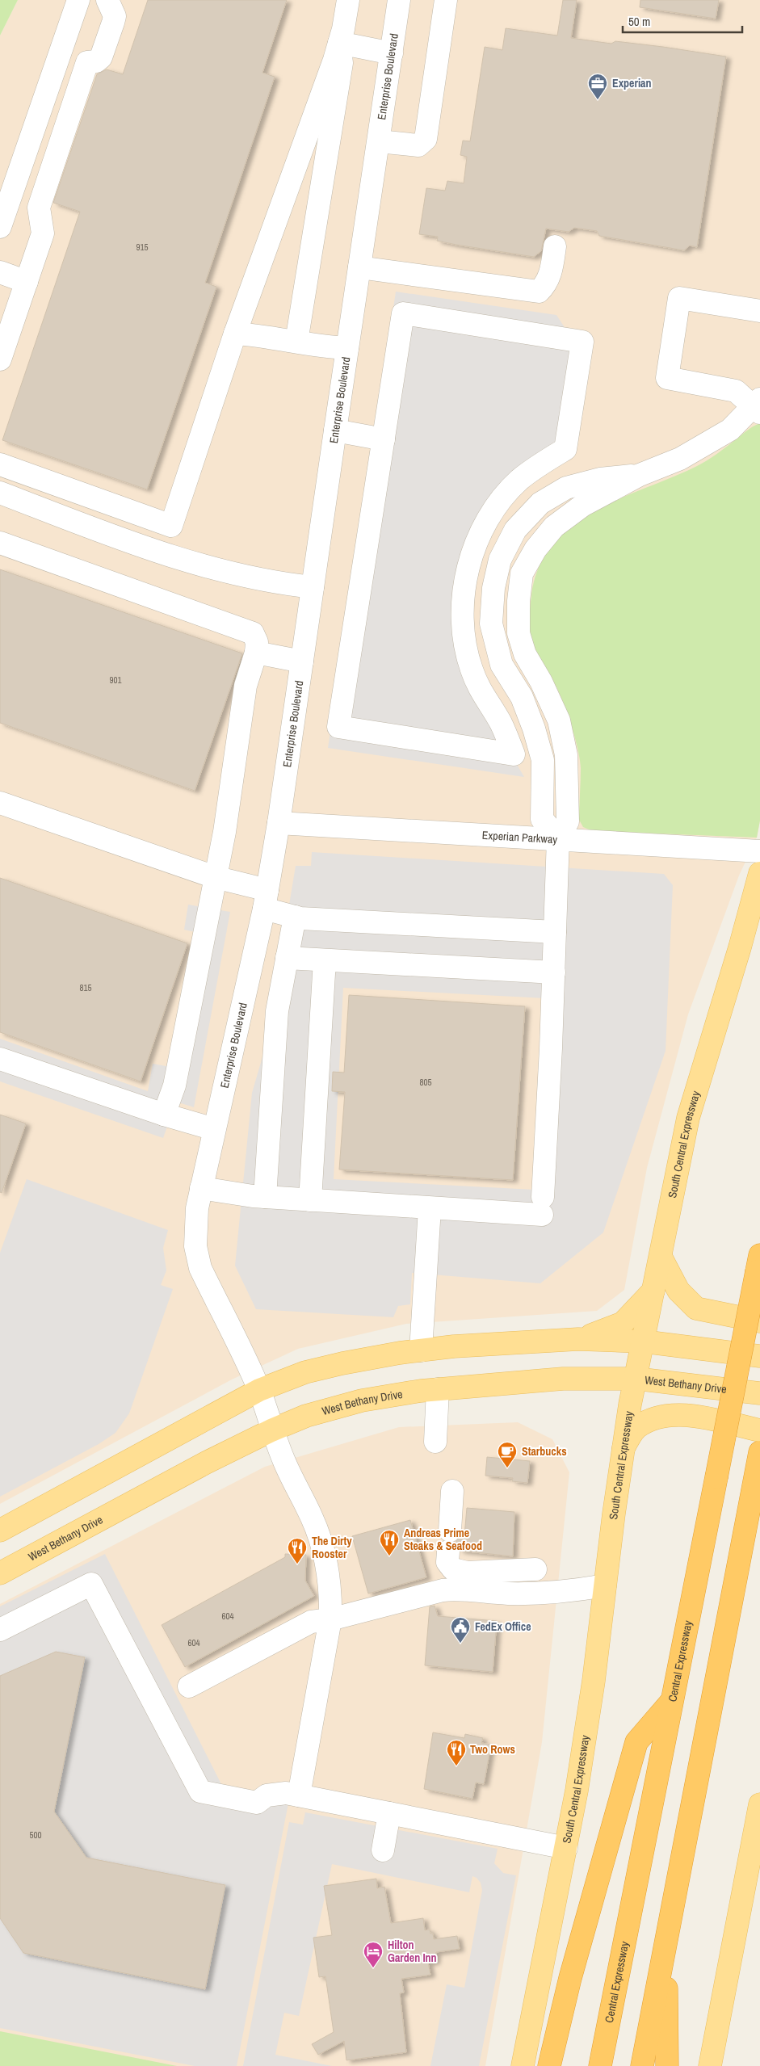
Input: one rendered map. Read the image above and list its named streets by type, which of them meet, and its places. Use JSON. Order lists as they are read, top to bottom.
{
  "streets": {
    "highway": ["Central Expressway"],
    "main road": ["South Central Expressway", "West Bethany Drive"],
    "street": ["Enterprise Boulevard", "Experian Parkway"]
  },
  "crossings": [
    ["Enterprise Boulevard", "Experian Parkway"],
    ["Enterprise Boulevard", "West Bethany Drive"],
    ["South Central Expressway", "West Bethany Drive"]
  ],
  "places": {
    "office": ["Experian"],
    "cafe": ["Starbucks"],
    "restaurant": ["Andreas Prime Steaks & Seafood", "The Dirty Rooster", "Two Rows"],
    "public building": ["FedEx Office"],
    "hotel": ["Hilton Garden Inn"]
  },
  "house_numbers": [
    "915",
    "901",
    "815",
    "805",
    "604",
    "604",
    "500"
  ],
  "scale_bar": "50 m"
}
